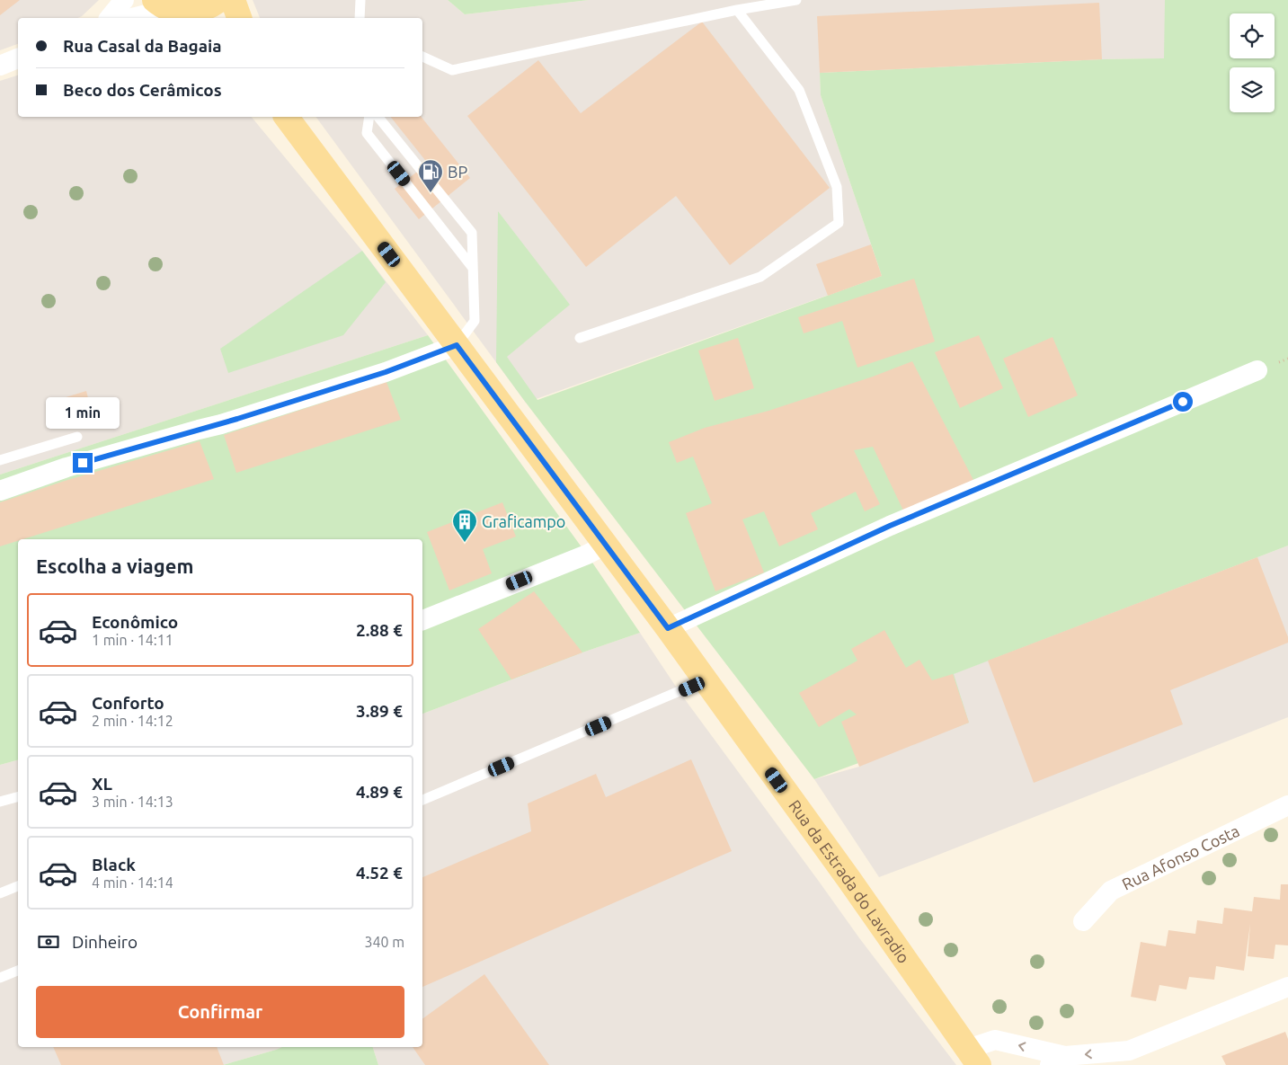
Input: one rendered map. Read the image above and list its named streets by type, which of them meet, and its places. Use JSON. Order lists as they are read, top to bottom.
{
  "streets": {
    "main road": ["Rua da Estrada do Lavradio"],
    "street": ["Rua Afonso Costa"]
  },
  "places": {
    "fuel station": ["BP"],
    "building": ["Graficampo"]
  },
  "page": {
    "banner": ["Rua Casal da Bagaia", "Beco dos Cerâmicos"],
    "bubble": "1 min",
    "heading": "Escolha a viagem",
    "list": [
      {
        "name": "Econômico",
        "note": "1 min · 14:11",
        "value": "2.88 €"
      },
      {
        "name": "Conforto",
        "note": "2 min · 14:12",
        "value": "3.89 €"
      },
      {
        "name": "XL",
        "note": "3 min · 14:13",
        "value": "4.89 €"
      },
      {
        "name": "Black",
        "note": "4 min · 14:14",
        "value": "4.52 €"
      }
    ],
    "pay": ["Dinheiro", "340 m"],
    "buttons": "Confirmar"
  }
}
